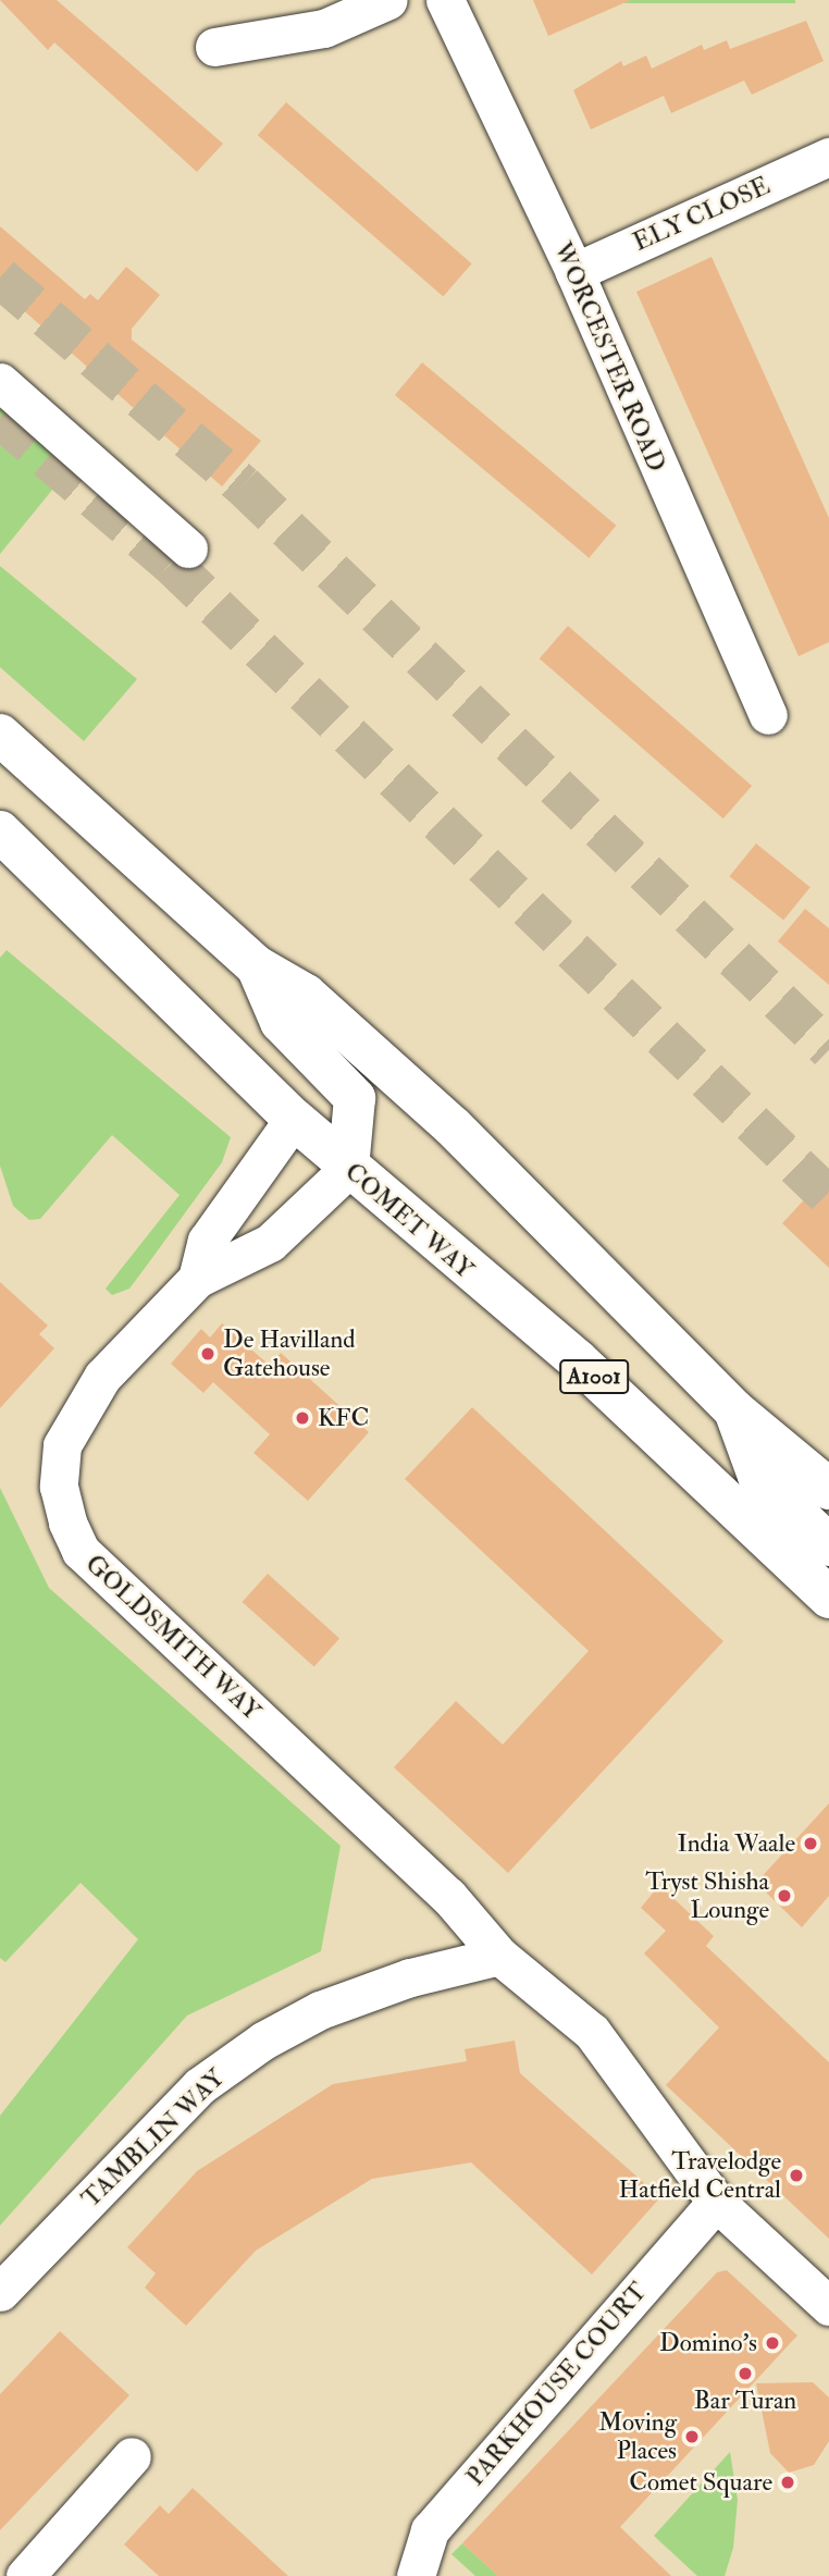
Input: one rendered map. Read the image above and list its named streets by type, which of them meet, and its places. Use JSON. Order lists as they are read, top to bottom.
{
  "streets": {
    "main road": ["COMET WAY", "A1001"],
    "street": [
      "ELY CLOSE",
      "WORCESTER ROAD",
      "GOLDSMITH WAY",
      "TAMBLIN WAY",
      "PARKHOUSE COURT"
    ]
  },
  "crossings": [
    ["ELY CLOSE", "WORCESTER ROAD"],
    ["COMET WAY", "GOLDSMITH WAY"],
    ["GOLDSMITH WAY", "TAMBLIN WAY"],
    ["GOLDSMITH WAY", "PARKHOUSE COURT"]
  ],
  "places": [
    "De Havilland Gatehouse",
    "KFC",
    "India Waale",
    "Tryst Shisha Lounge",
    "Travelodge Hatfield Central",
    "Domino's",
    "Bar Turan",
    "Moving Places",
    "Comet Square"
  ]
}
